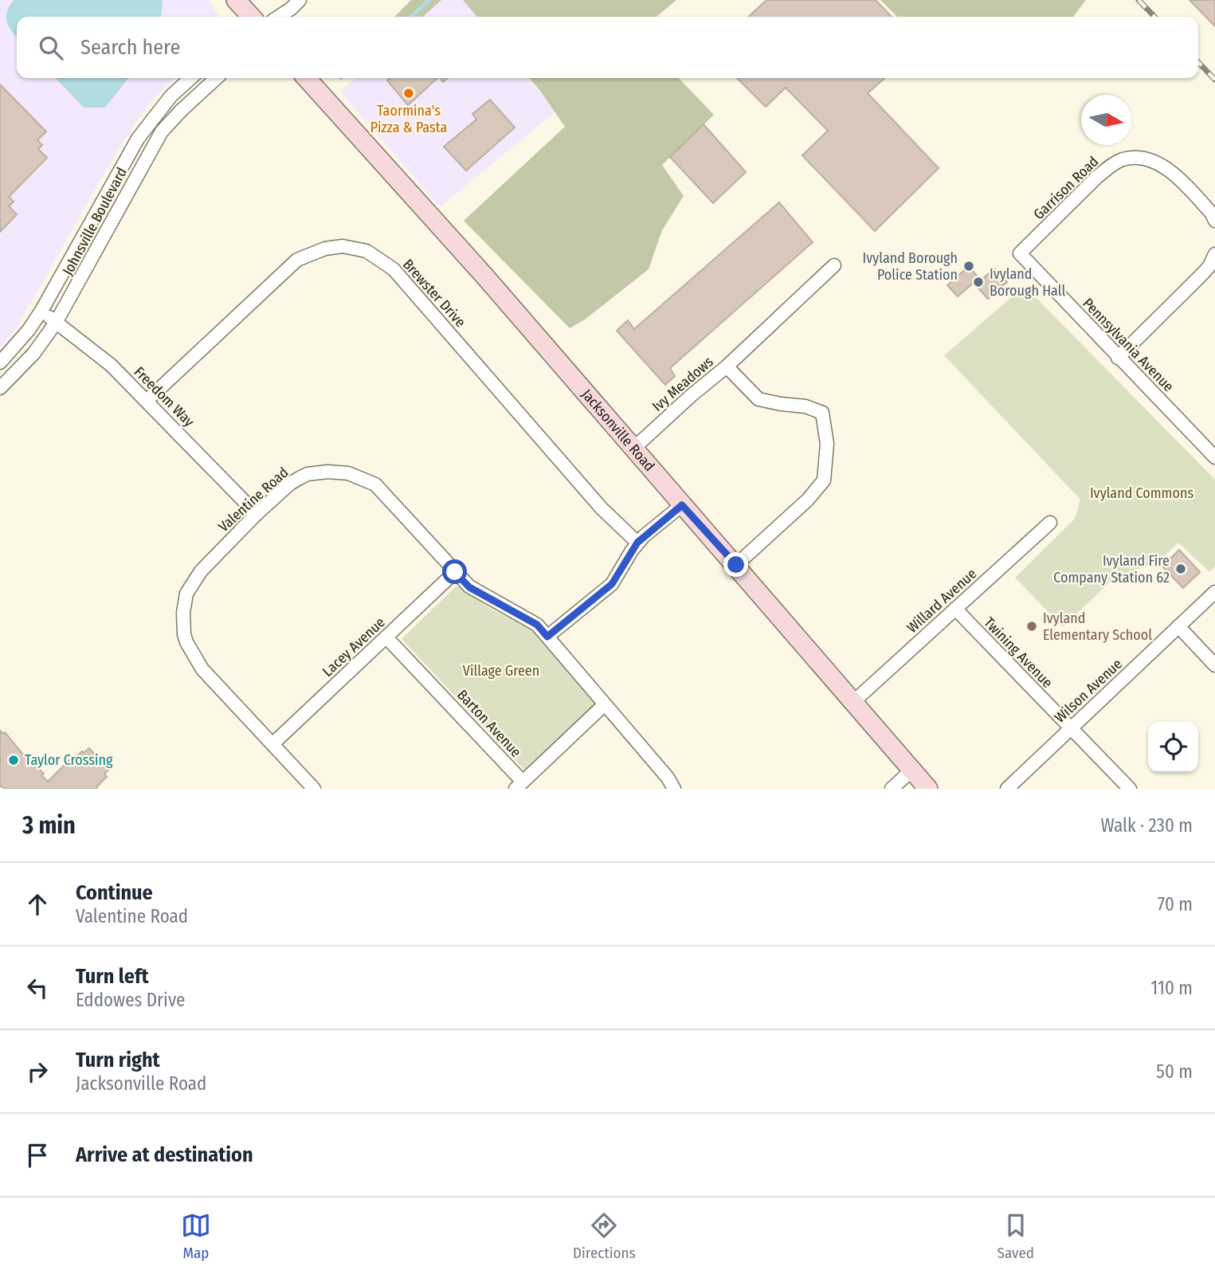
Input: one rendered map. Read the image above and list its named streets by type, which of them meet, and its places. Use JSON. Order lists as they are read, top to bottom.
{
  "streets": {
    "main road": ["Jacksonville Road"],
    "street": [
      "Garrison Road",
      "Johnsville Boulevard",
      "Brewster Drive",
      "Pennsylvania Avenue",
      "Ivy Meadows",
      "Freedom Way",
      "Valentine Road",
      "Willard Avenue",
      "Lacey Avenue",
      "Twining Avenue",
      "Wilson Avenue",
      "Barton Avenue"
    ]
  },
  "crossings": [
    ["Garrison Road", "Pennsylvania Avenue"],
    ["Johnsville Boulevard", "Freedom Way"],
    ["Brewster Drive", "Freedom Way"],
    ["Ivy Meadows", "Jacksonville Road"],
    ["Freedom Way", "Valentine Road"],
    ["Jacksonville Road", "Willard Avenue"],
    ["Valentine Road", "Lacey Avenue"],
    ["Willard Avenue", "Twining Avenue"],
    ["Lacey Avenue", "Barton Avenue"],
    ["Twining Avenue", "Wilson Avenue"]
  ],
  "parks": ["Ivyland Commons", "Village Green"],
  "places": [
    "Taormina's Pizza & Pasta",
    "Ivyland Borough Police Station",
    "Ivyland Borough Hall",
    "Ivyland Fire Company Station 62",
    "Ivyland Elementary School",
    "Taylor Crossing"
  ],
  "north": "right",
  "page": {
    "search": "Search here",
    "heading": ["3 min", "Walk · 230 m"],
    "list": [
      ["Continue", "Valentine Road", "70 m"],
      ["Turn left", "Eddowes Drive", "110 m"],
      ["Turn right", "Jacksonville Road", "50 m"],
      "Arrive at destination"
    ],
    "nav": ["Map", "Directions", "Saved"]
  }
}
